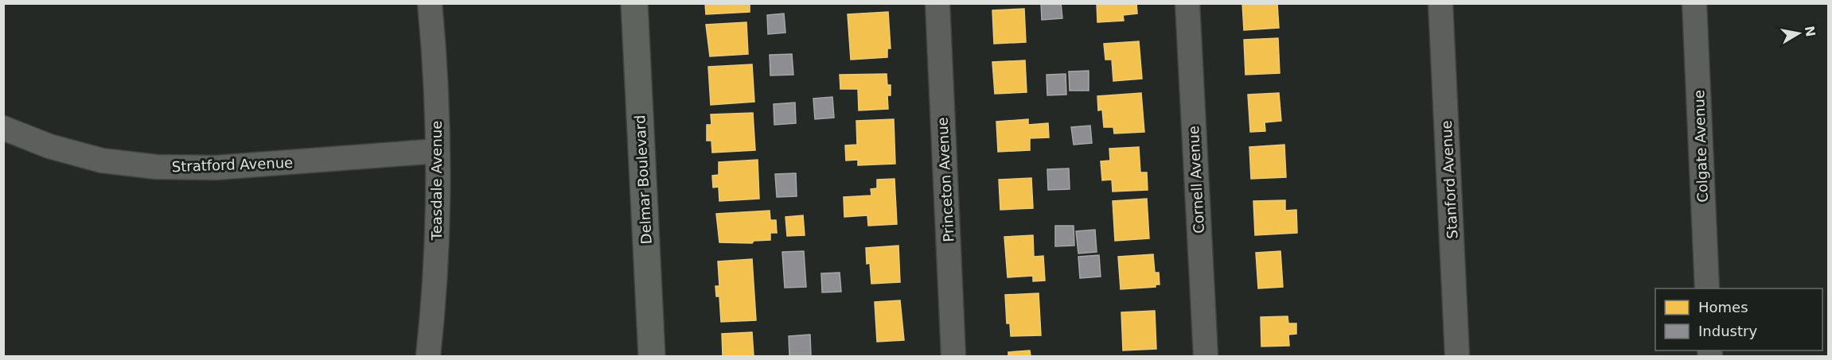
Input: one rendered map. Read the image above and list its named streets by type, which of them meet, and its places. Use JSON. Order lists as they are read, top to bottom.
{
  "streets": {
    "main road": ["Delmar Boulevard"],
    "street": [
      "Colgate Avenue",
      "Stratford Avenue",
      "Princeton Avenue",
      "Cornell Avenue",
      "Stanford Avenue",
      "Teasdale Avenue"
    ]
  },
  "crossings": [
    ["Stratford Avenue", "Teasdale Avenue"]
  ],
  "legend": ["Homes", "Industry"],
  "north": "right"
}
